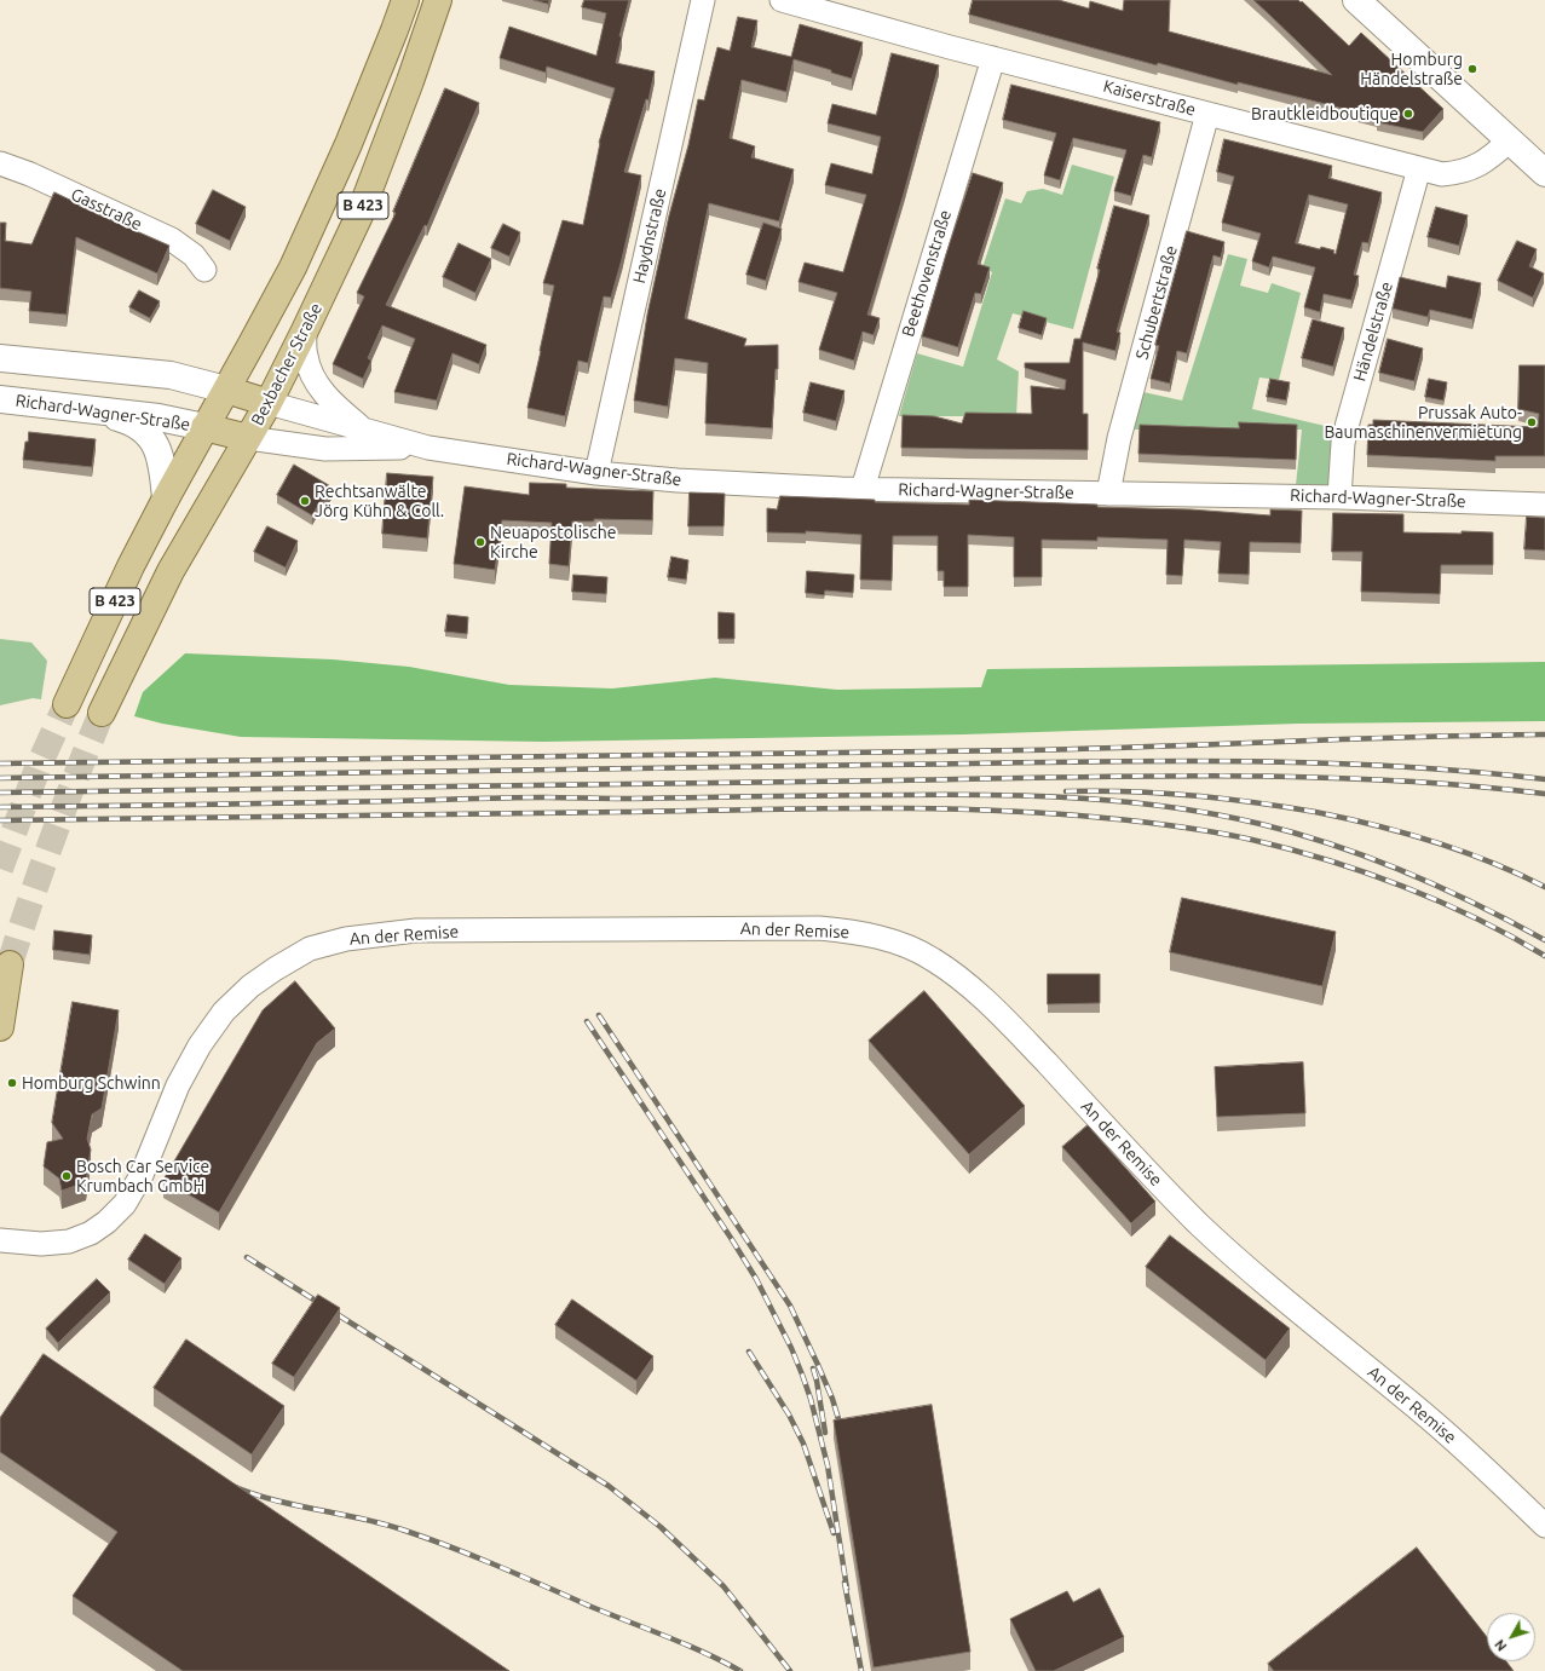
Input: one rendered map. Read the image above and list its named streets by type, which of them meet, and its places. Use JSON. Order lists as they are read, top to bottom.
{
  "streets": {
    "main road": ["B 423", "Bexbacher Straße", "Richard-Wagner-Straße"],
    "street": [
      "Kaiserstraße",
      "Gasstraße",
      "Haydnstraße",
      "Beethovenstraße",
      "Schubertstraße",
      "Händelstraße",
      "An der Remise"
    ]
  },
  "crossings": [
    ["Kaiserstraße", "Beethovenstraße"],
    ["Kaiserstraße", "Schubertstraße"],
    ["Kaiserstraße", "Händelstraße"],
    ["B 423", "Richard-Wagner-Straße"],
    ["Haydnstraße", "Richard-Wagner-Straße"],
    ["Beethovenstraße", "Richard-Wagner-Straße"],
    ["Schubertstraße", "Richard-Wagner-Straße"],
    ["Händelstraße", "Richard-Wagner-Straße"],
    ["Bexbacher Straße", "Richard-Wagner-Straße"]
  ],
  "places": [
    "Homburg Händelstraße",
    "Brautkleidboutique",
    "Prussak Auto- Baumaschinenvermietung",
    "Rechtsanwälte Jörg Kühn & Coll.",
    "Neuapostolische Kirche",
    "Homburg Schwinn",
    "Bosch Car Service Krumbach GmbH"
  ],
  "north": "bottom left"
}
